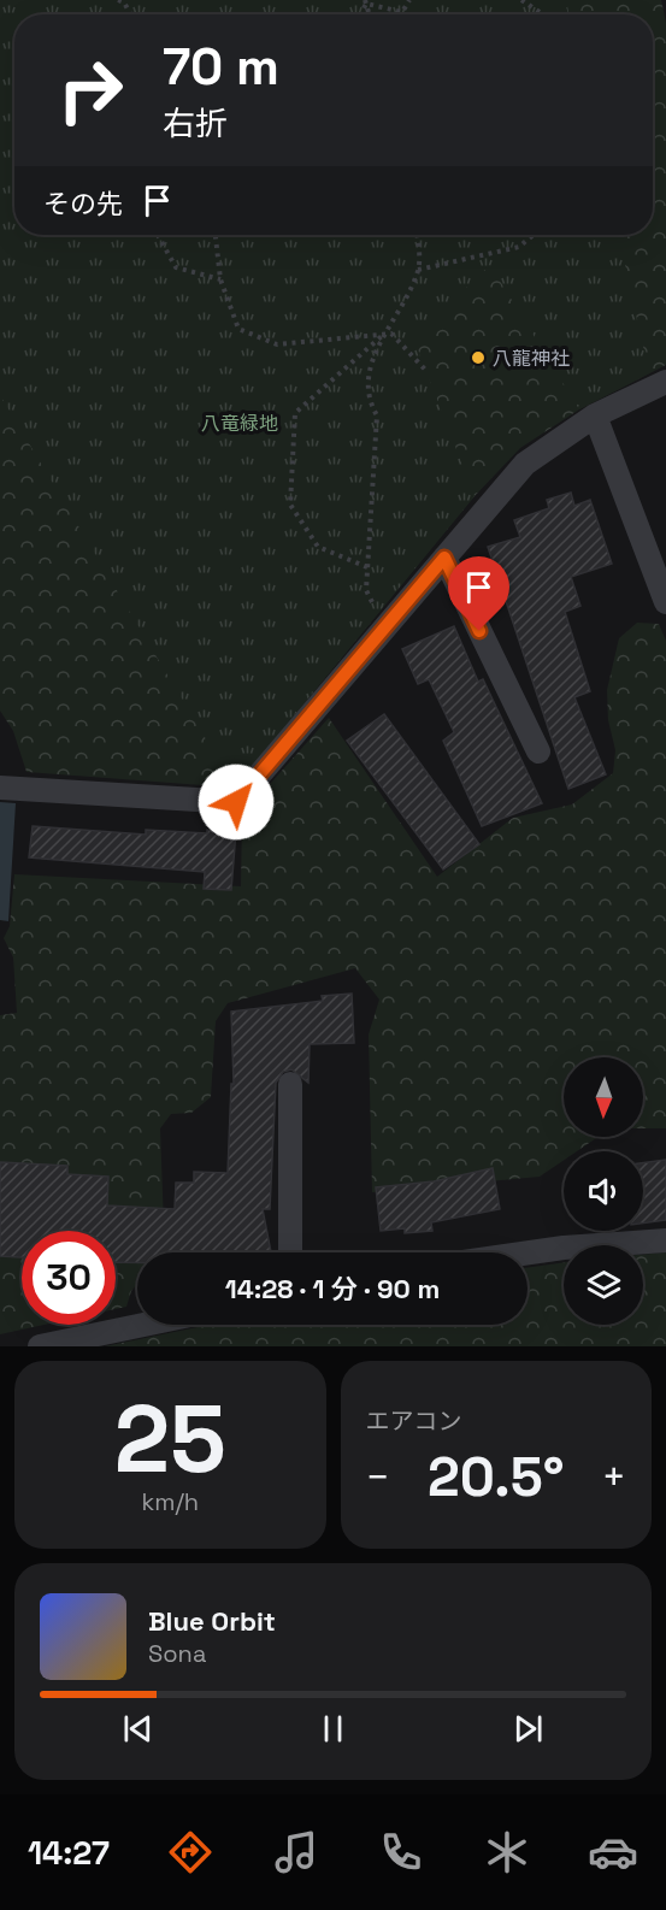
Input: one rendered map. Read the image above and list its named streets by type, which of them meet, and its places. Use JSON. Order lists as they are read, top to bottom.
{
  "parks": ["八竜緑地"],
  "places": ["八龍神社"],
  "north": "bottom",
  "page": {
    "turn": ["70 m", "右折"],
    "then": "その先",
    "limit": "30",
    "trip": "14:28 · 1 分 · 90 m",
    "tile": [
      ["25", "km/h"],
      "エアコン"
    ],
    "heat": ["−", "20.5°", "+"],
    "song": ["Blue Orbit", "Sona"],
    "tabs": "14:27"
  }
}
